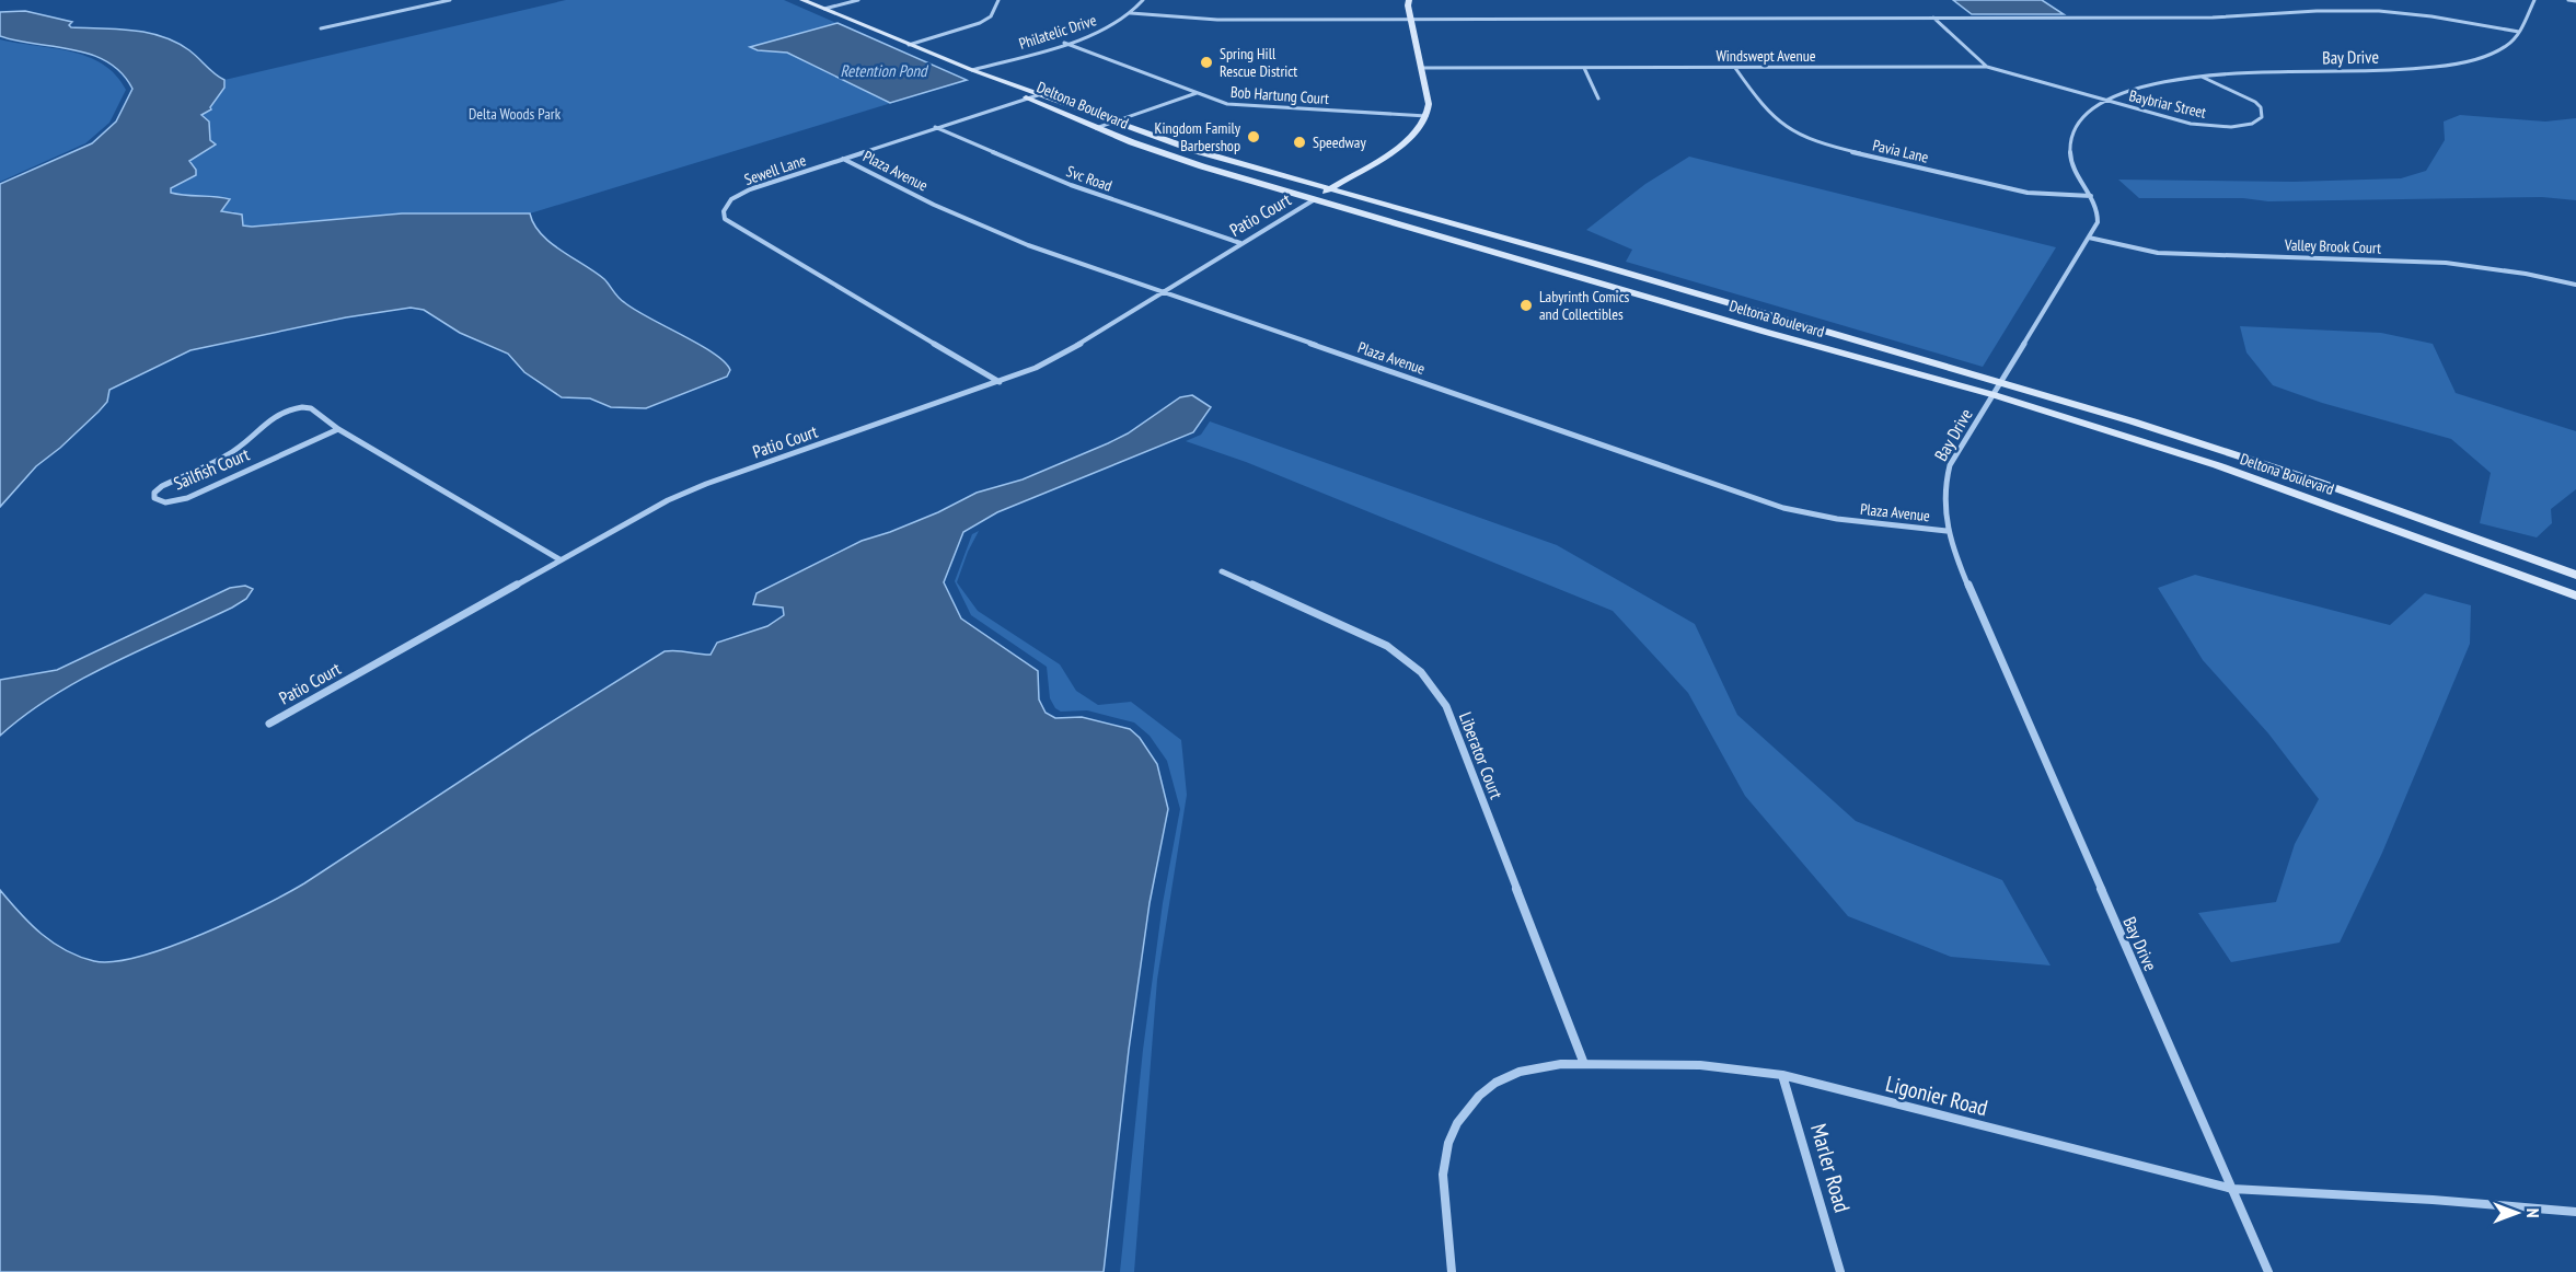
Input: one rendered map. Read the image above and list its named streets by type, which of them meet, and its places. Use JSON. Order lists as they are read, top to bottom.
{
  "streets": {
    "main road": ["Deltona Boulevard"],
    "street": [
      "Philatelic Drive",
      "Windswept Avenue",
      "Bay Drive",
      "Bob Hartung Court",
      "Baybriar Street",
      "Pavia Lane",
      "Sewell Lane",
      "Plaza Avenue",
      "Svc Road",
      "Patio Court",
      "Valley Brook Court",
      "Sailfish Court",
      "Liberator Court",
      "Ligonier Road",
      "Marler Road"
    ]
  },
  "crossings": [
    ["Philatelic Drive", "Bob Hartung Court"],
    ["Philatelic Drive", "Deltona Boulevard"],
    ["Windswept Avenue", "Bay Drive"],
    ["Windswept Avenue", "Baybriar Street"],
    ["Windswept Avenue", "Pavia Lane"],
    ["Bay Drive", "Baybriar Street"],
    ["Bay Drive", "Deltona Boulevard"],
    ["Bay Drive", "Pavia Lane"],
    ["Bay Drive", "Plaza Avenue"],
    ["Bay Drive", "Valley Brook Court"],
    ["Bay Drive", "Ligonier Road"],
    ["Deltona Boulevard", "Sewell Lane"],
    ["Deltona Boulevard", "Patio Court"],
    ["Sewell Lane", "Plaza Avenue"],
    ["Sewell Lane", "Svc Road"],
    ["Sewell Lane", "Patio Court"],
    ["Plaza Avenue", "Patio Court"],
    ["Svc Road", "Patio Court"],
    ["Patio Court", "Sailfish Court"],
    ["Liberator Court", "Ligonier Road"],
    ["Ligonier Road", "Marler Road"]
  ],
  "water": ["Retention Pond"],
  "parks": ["Delta Woods Park"],
  "places": [
    "Spring Hill Rescue District",
    "Kingdom Family Barbershop",
    "Speedway",
    "Labyrinth Comics and Collectibles"
  ],
  "north": "right"
}
